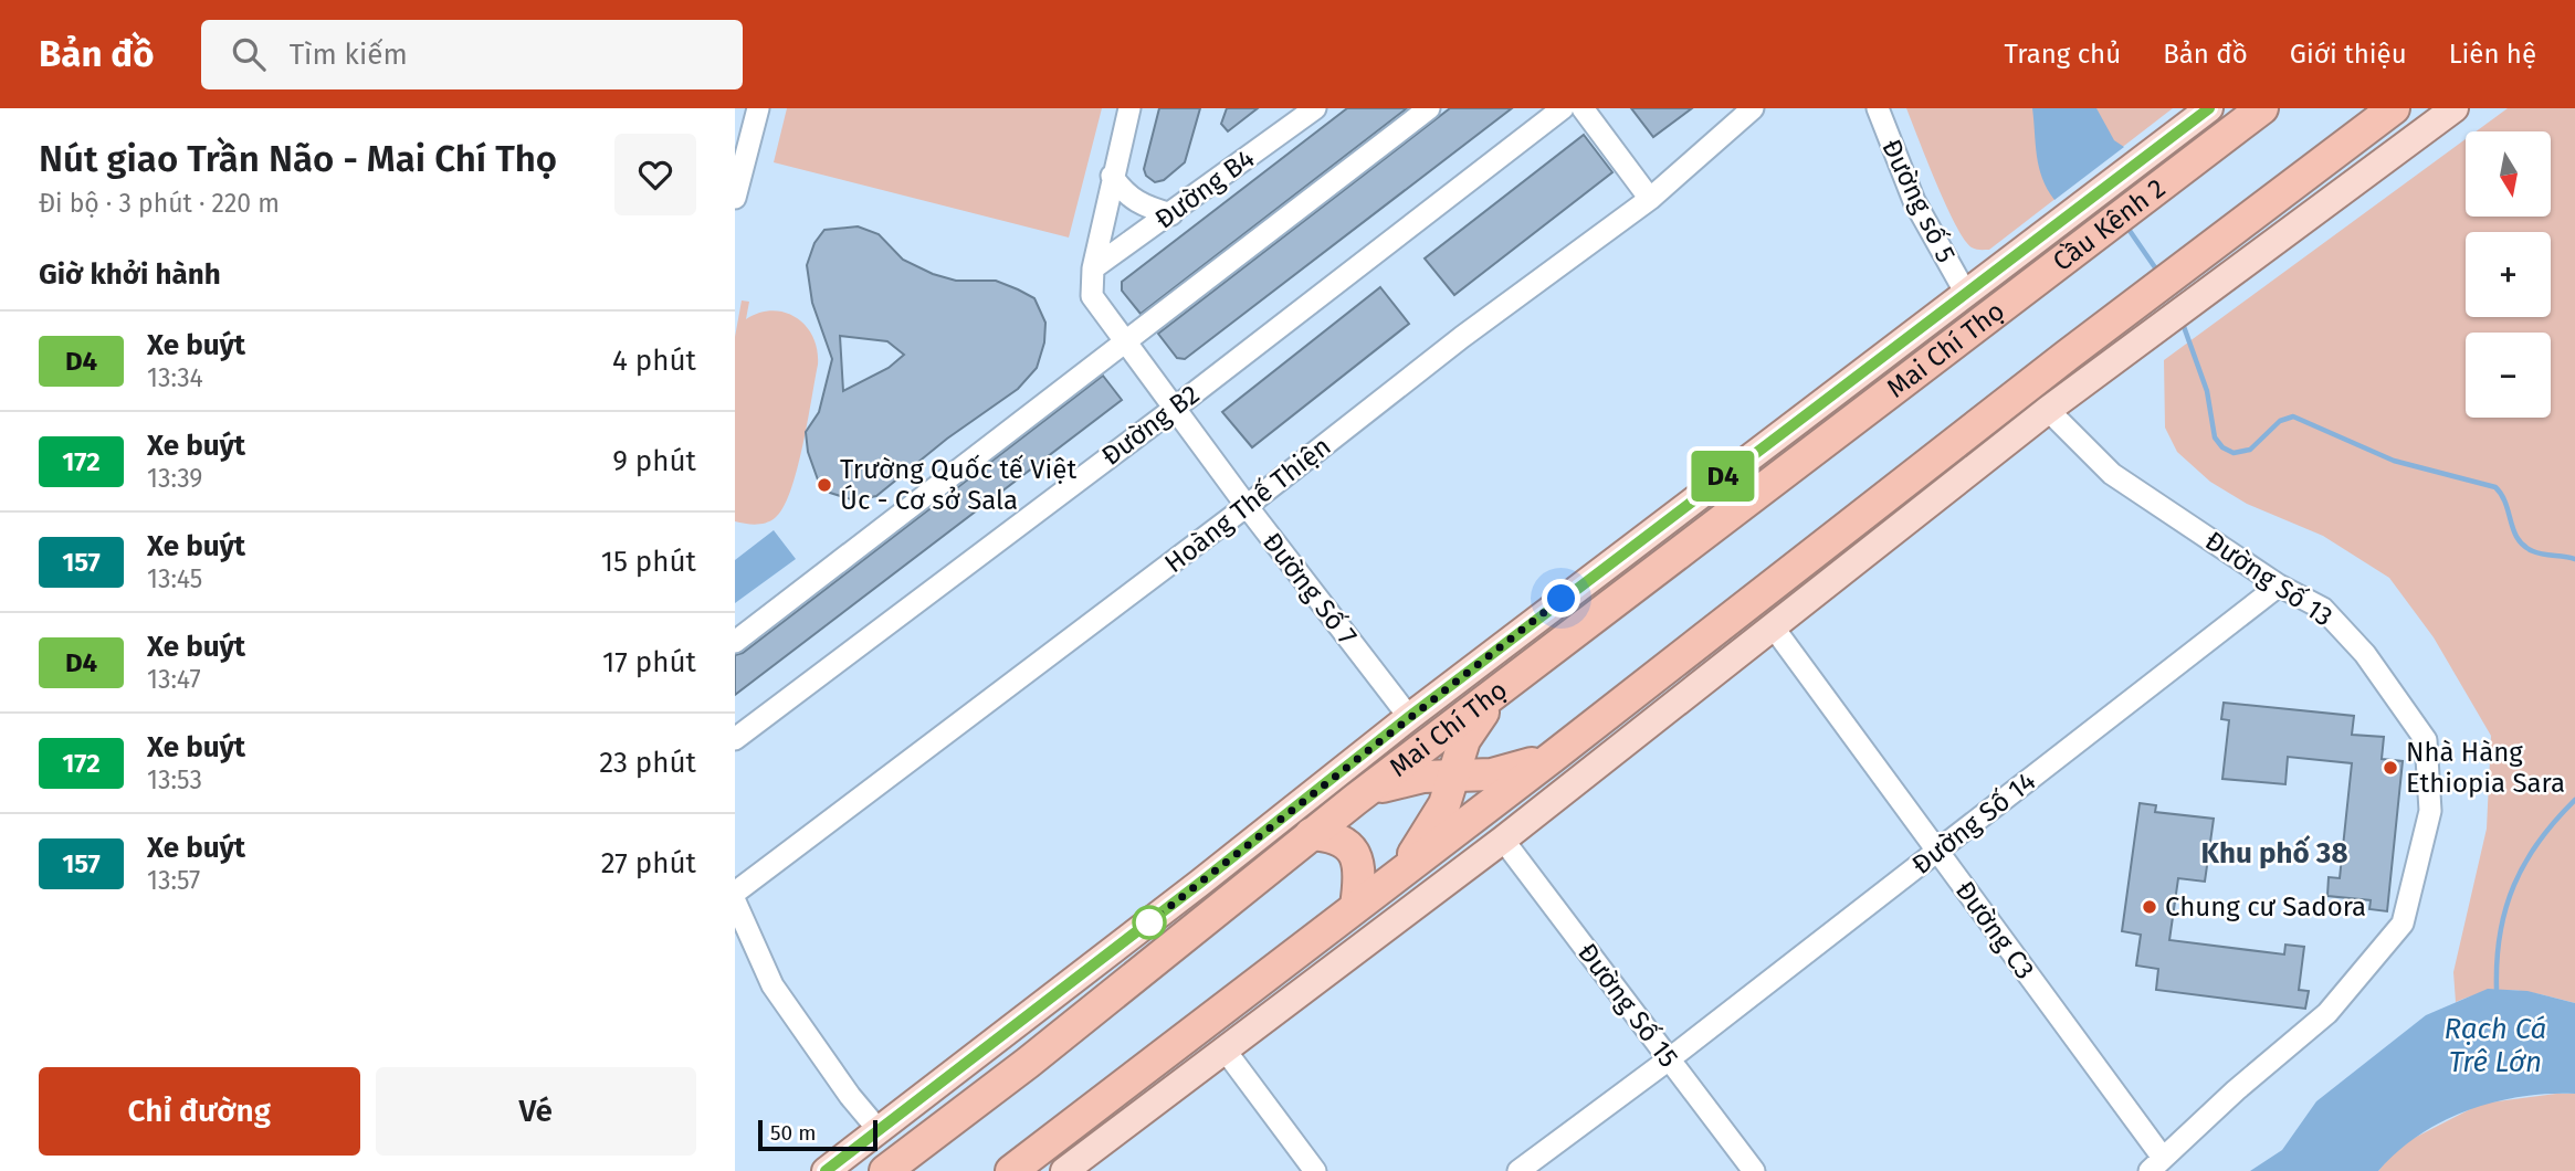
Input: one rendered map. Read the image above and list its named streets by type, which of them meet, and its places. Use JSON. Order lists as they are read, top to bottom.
{
  "streets": {
    "highway": ["Cầu Kênh 2", "Mai Chí Thọ"],
    "street": [
      "Đường B4",
      "Đường số 5",
      "Đường B2",
      "Hoàng Thế Thiện",
      "Đường Số 13",
      "Đường Số 7",
      "Đường Số 14",
      "Đường C3",
      "Đường Số 15"
    ]
  },
  "crossings": [
    ["Đường B4", "Đường Số 7"],
    ["Đường số 5", "Mai Chí Thọ"],
    ["Cầu Kênh 2", "Mai Chí Thọ"],
    ["Mai Chí Thọ", "Đường Số 7"],
    ["Đường B2", "Đường Số 7"],
    ["Hoàng Thế Thiện", "Đường Số 7"],
    ["Đường Số 13", "Đường Số 14"],
    ["Đường Số 13", "Đường C3"],
    ["Đường Số 14", "Đường C3"],
    ["Đường Số 14", "Đường Số 15"]
  ],
  "districts": ["Khu phố 38"],
  "water": ["Rạch Cá Trê Lớn"],
  "places": ["Trường Quốc tế Việt Úc - Cơ sở Sala", "Nhà Hàng Ethiopia Sara", "Chung cư Sadora"],
  "lines": ["bus line D4"],
  "scale_bar": "50 m",
  "north": "bottom",
  "page": {
    "header": "Bản đồ",
    "search": "Tìm kiếm",
    "nav": [
      "Trang chủ",
      "Bản đồ",
      "Giới thiệu",
      "Liên hệ"
    ],
    "heading": [
      ["Nút giao Trần Não - Mai Chí Thọ", "Đi bộ · 3 phút · 220 m"],
      "Giờ khởi hành"
    ],
    "on_map": "D4",
    "map_buttons": ["+", "−"],
    "list": [
      {
        "mark": "D4",
        "name": "Xe buýt",
        "note": "13:34",
        "value": "4 phút"
      },
      {
        "mark": "172",
        "name": "Xe buýt",
        "note": "13:39",
        "value": "9 phút"
      },
      {
        "mark": "157",
        "name": "Xe buýt",
        "note": "13:45",
        "value": "15 phút"
      },
      {
        "mark": "D4",
        "name": "Xe buýt",
        "note": "13:47",
        "value": "17 phút"
      },
      {
        "mark": "172",
        "name": "Xe buýt",
        "note": "13:53",
        "value": "23 phút"
      },
      {
        "mark": "157",
        "name": "Xe buýt",
        "note": "13:57",
        "value": "27 phút"
      }
    ],
    "buttons": ["Chỉ đường", "Vé"],
    "scale": "50 m"
  }
}
